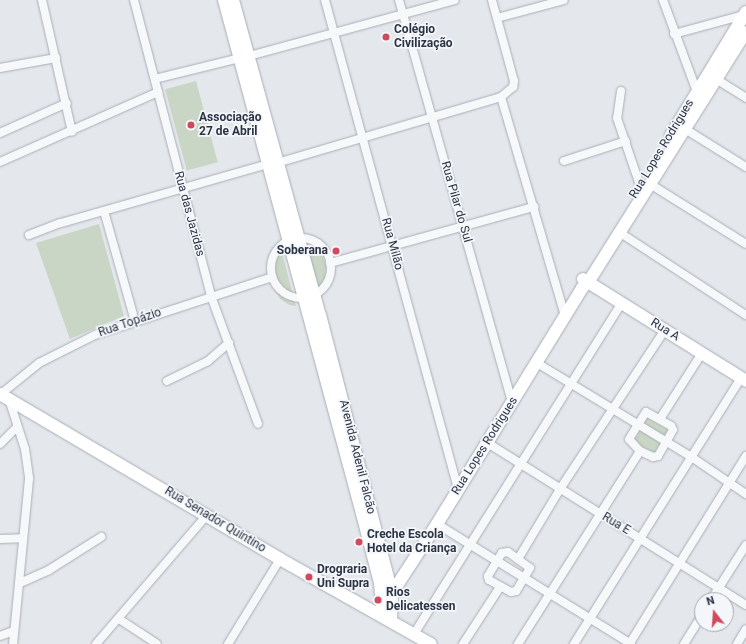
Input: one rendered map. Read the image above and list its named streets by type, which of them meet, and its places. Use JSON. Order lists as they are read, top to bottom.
{
  "streets": {
    "street": [
      "Rua Lopes Rodrigues",
      "Rua Pilar do Sul",
      "Rua das Jazidas",
      "Rua Milão",
      "Rua Topázio",
      "Rua A",
      "Avenida Adenil Falcão",
      "Rua Senador Quintino",
      "Rua E"
    ]
  },
  "crossings": [
    ["Rua Lopes Rodrigues", "Rua Pilar do Sul"],
    ["Rua Lopes Rodrigues", "Rua Milão"],
    ["Rua Lopes Rodrigues", "Rua A"],
    ["Rua Lopes Rodrigues", "Avenida Adenil Falcão"],
    ["Rua Lopes Rodrigues", "Rua E"],
    ["Rua das Jazidas", "Rua Topázio"],
    ["Rua Topázio", "Rua Senador Quintino"],
    ["Avenida Adenil Falcão", "Rua Senador Quintino"]
  ],
  "places": [
    "Colégio Civilização",
    "Associação 27 de Abril",
    "Soberana",
    "Creche Escola Hotel da Criança",
    "Drograria Uni Supra",
    "Rios Delicatessen"
  ],
  "north": "top"
}
